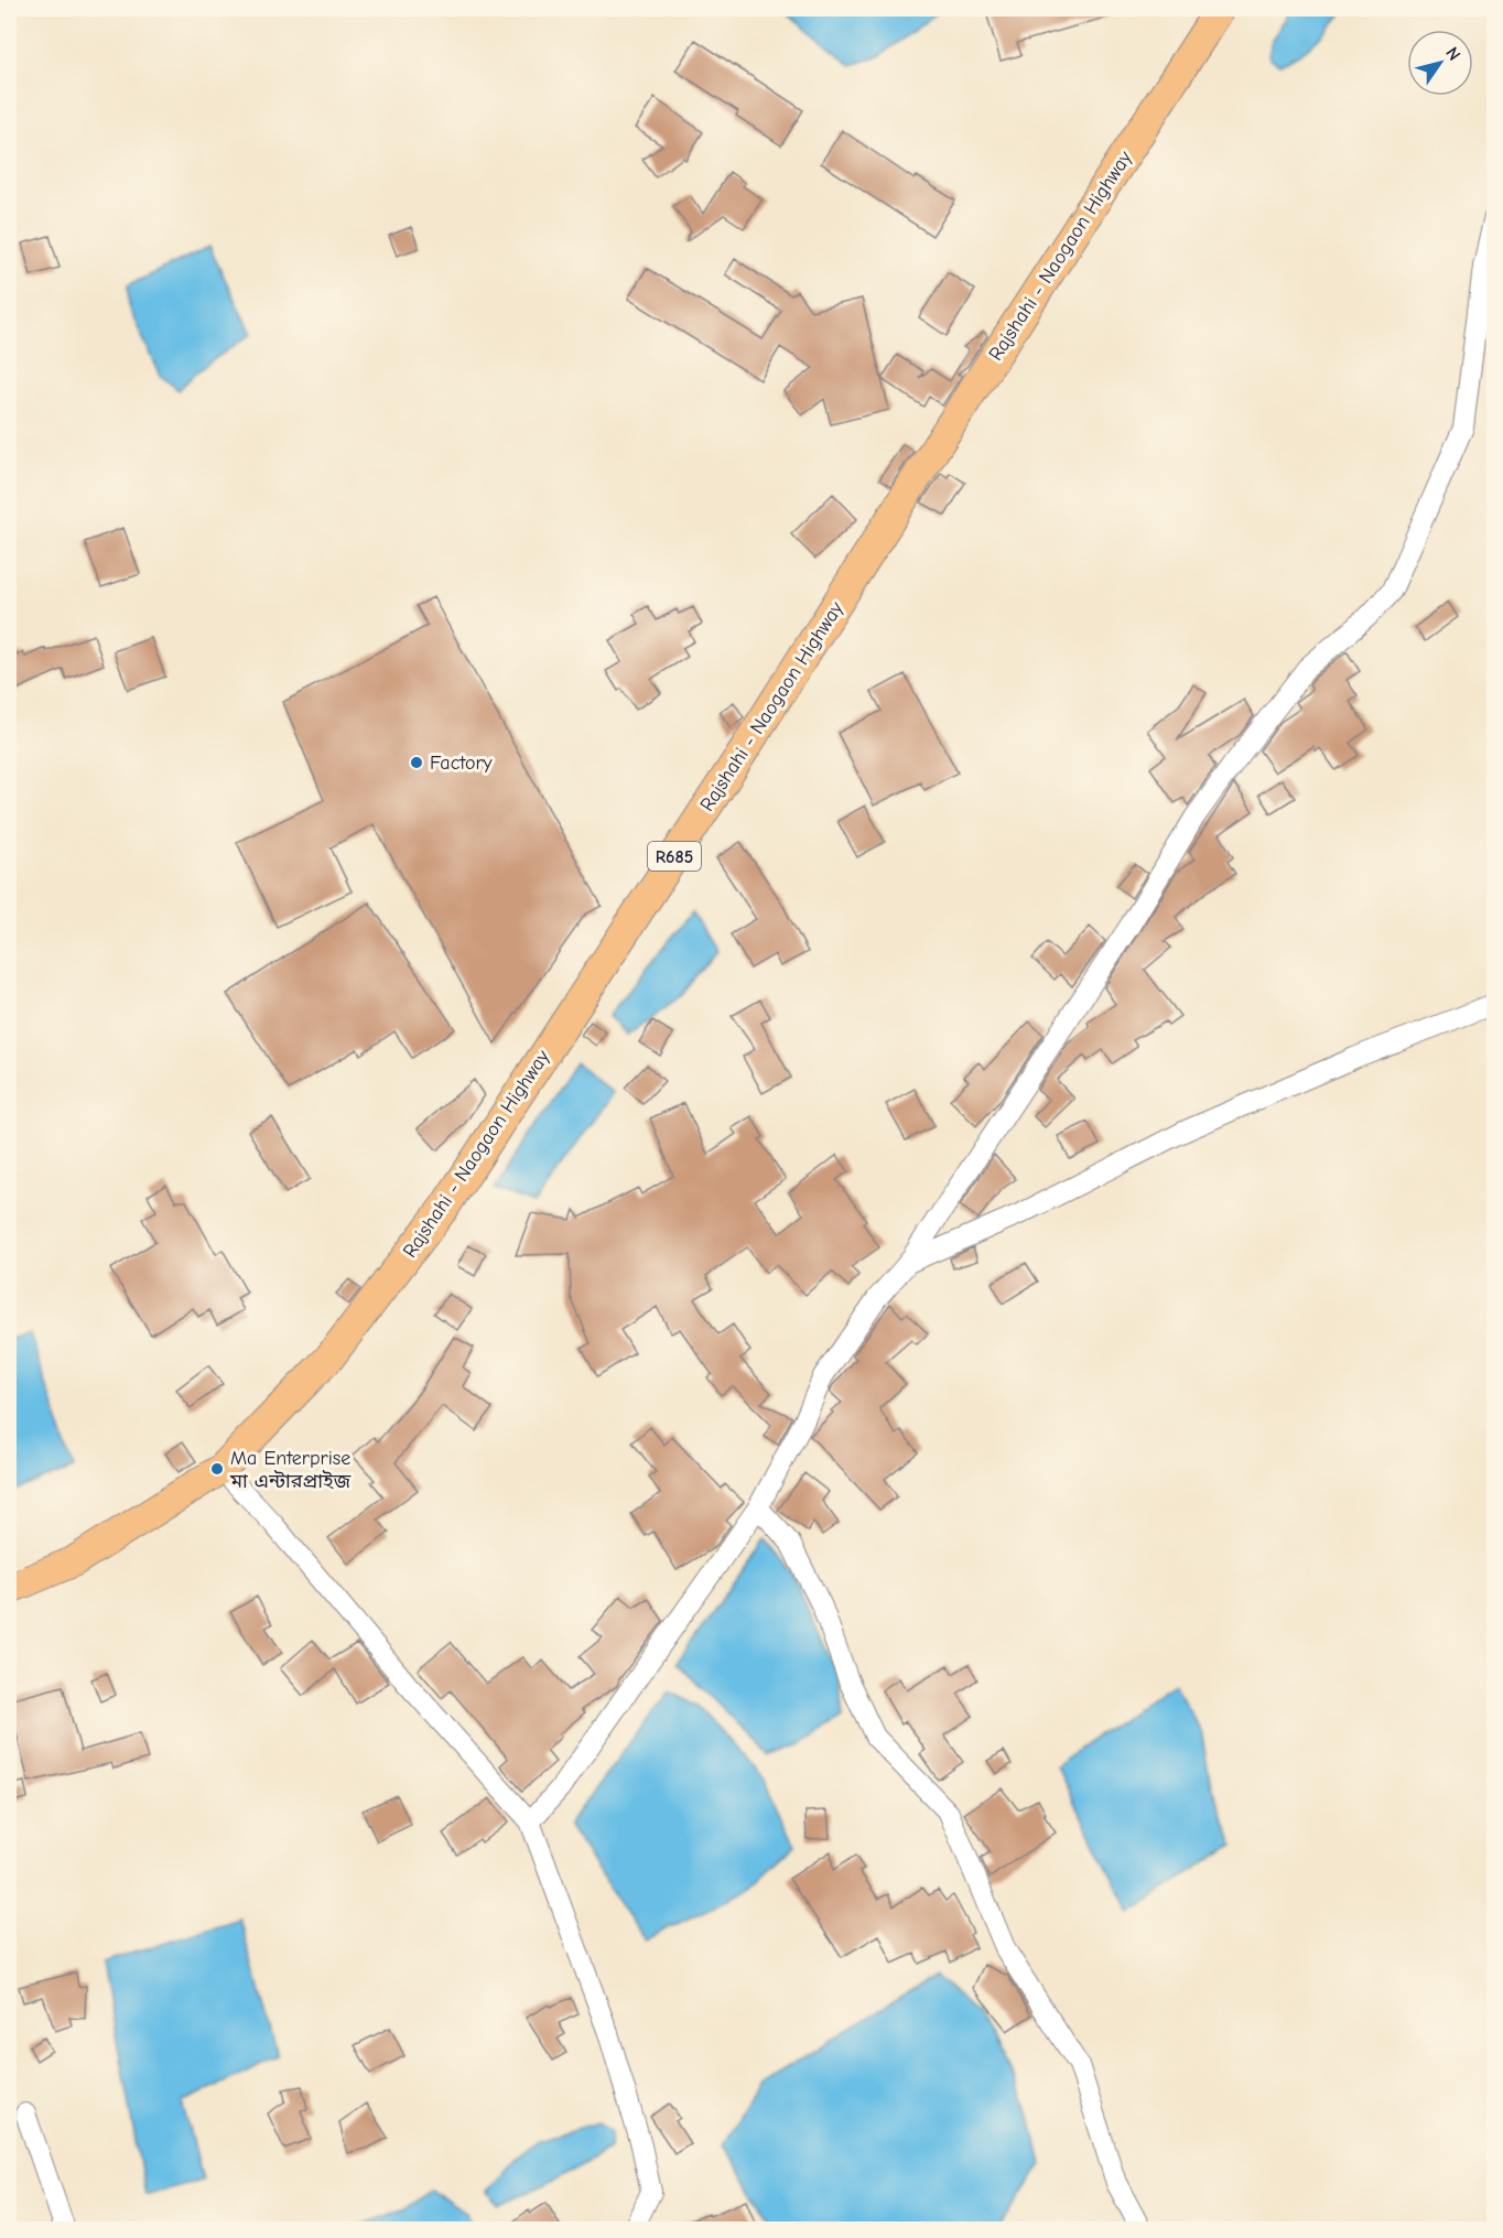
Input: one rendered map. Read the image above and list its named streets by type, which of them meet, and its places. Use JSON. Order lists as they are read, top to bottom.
{
  "streets": {
    "main road": ["Rajshahi - Naogaon Highway", "R685"]
  },
  "places": ["Factory", "Ma Enterprise মা এন্টারপ্রাইজ"],
  "north": "top right"
}
